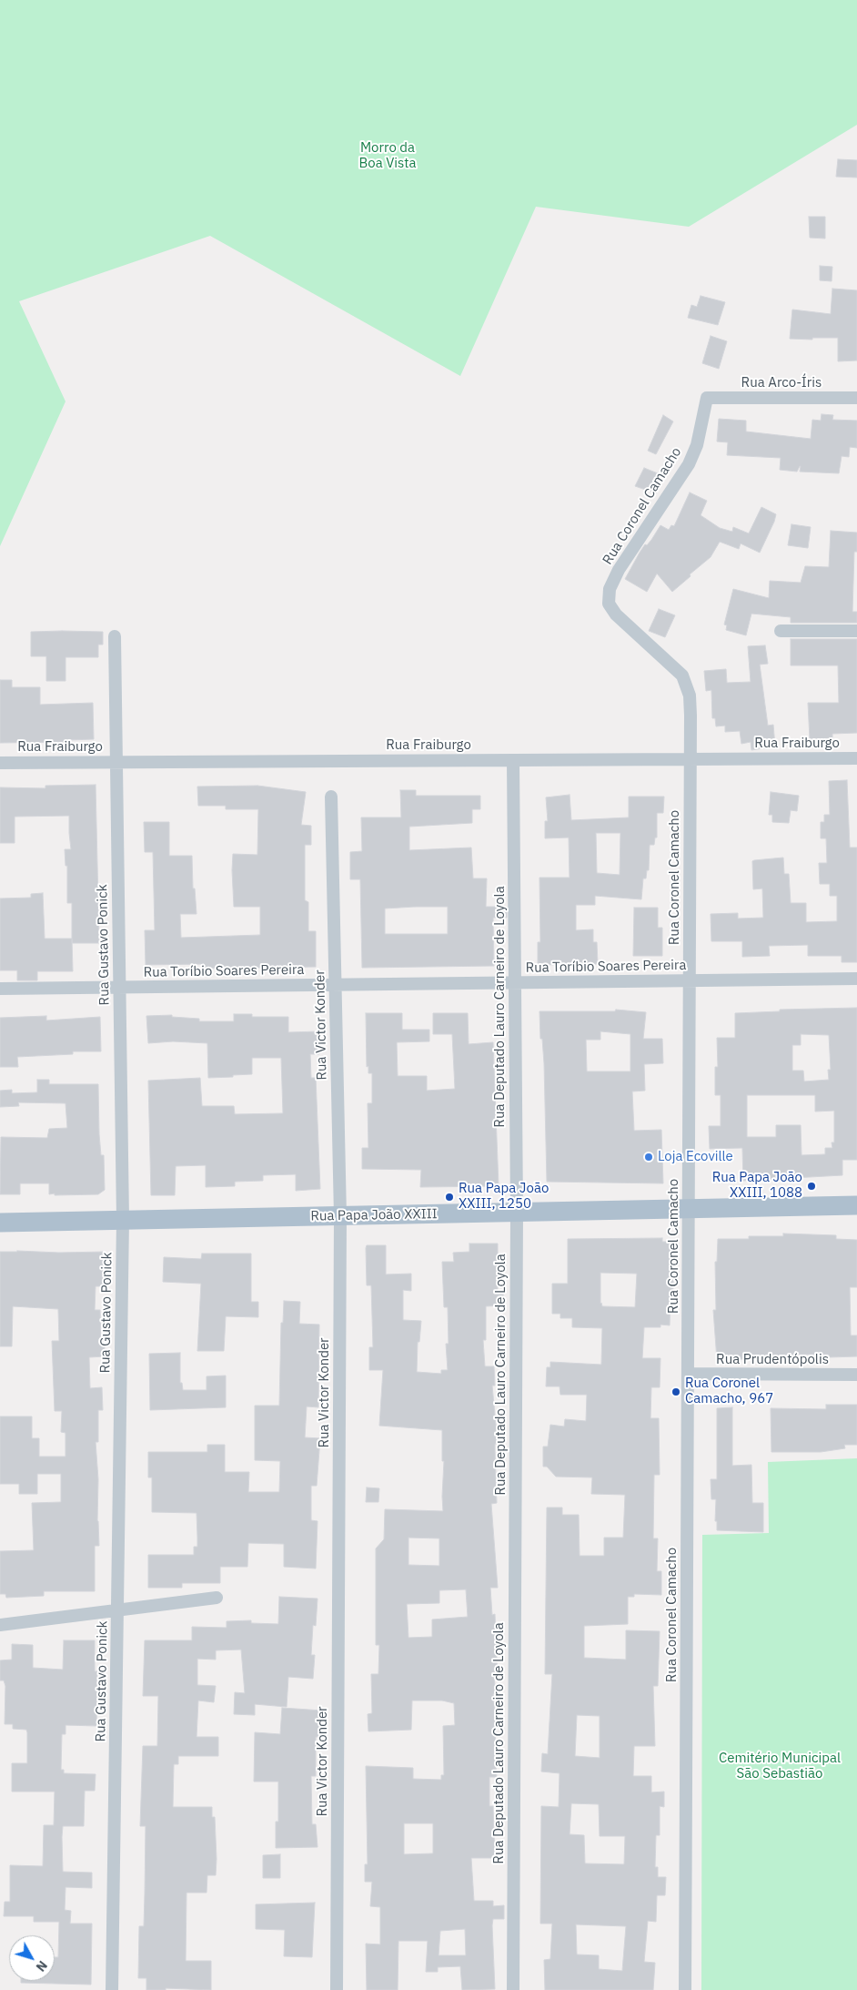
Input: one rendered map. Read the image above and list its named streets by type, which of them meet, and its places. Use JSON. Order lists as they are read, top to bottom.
{
  "streets": {
    "main road": ["Rua Papa João XXIII"],
    "street": [
      "Rua Arco-Íris",
      "Rua Coronel Camacho",
      "Rua Fraiburgo",
      "Rua Gustavo Ponick",
      "Rua Toríbio Soares Pereira",
      "Rua Deputado Lauro Carneiro de Loyola",
      "Rua Victor Konder",
      "Rua Prudentópolis"
    ]
  },
  "crossings": [
    ["Rua Arco-Íris", "Rua Coronel Camacho"],
    ["Rua Coronel Camacho", "Rua Fraiburgo"],
    ["Rua Coronel Camacho", "Rua Toríbio Soares Pereira"],
    ["Rua Coronel Camacho", "Rua Papa João XXIII"],
    ["Rua Coronel Camacho", "Rua Prudentópolis"],
    ["Rua Fraiburgo", "Rua Gustavo Ponick"],
    ["Rua Fraiburgo", "Rua Deputado Lauro Carneiro de Loyola"],
    ["Rua Gustavo Ponick", "Rua Toríbio Soares Pereira"],
    ["Rua Gustavo Ponick", "Rua Papa João XXIII"],
    ["Rua Toríbio Soares Pereira", "Rua Deputado Lauro Carneiro de Loyola"],
    ["Rua Toríbio Soares Pereira", "Rua Victor Konder"],
    ["Rua Deputado Lauro Carneiro de Loyola", "Rua Papa João XXIII"],
    ["Rua Victor Konder", "Rua Papa João XXIII"]
  ],
  "parks": ["Morro da Boa Vista", "Cemitério Municipal São Sebastião"],
  "places": [
    "Loja Ecoville",
    "Rua Papa João XXIII, 1088",
    "Rua Papa João XXIII, 1250",
    "Rua Coronel Camacho, 967"
  ],
  "north": "bottom right"
}
